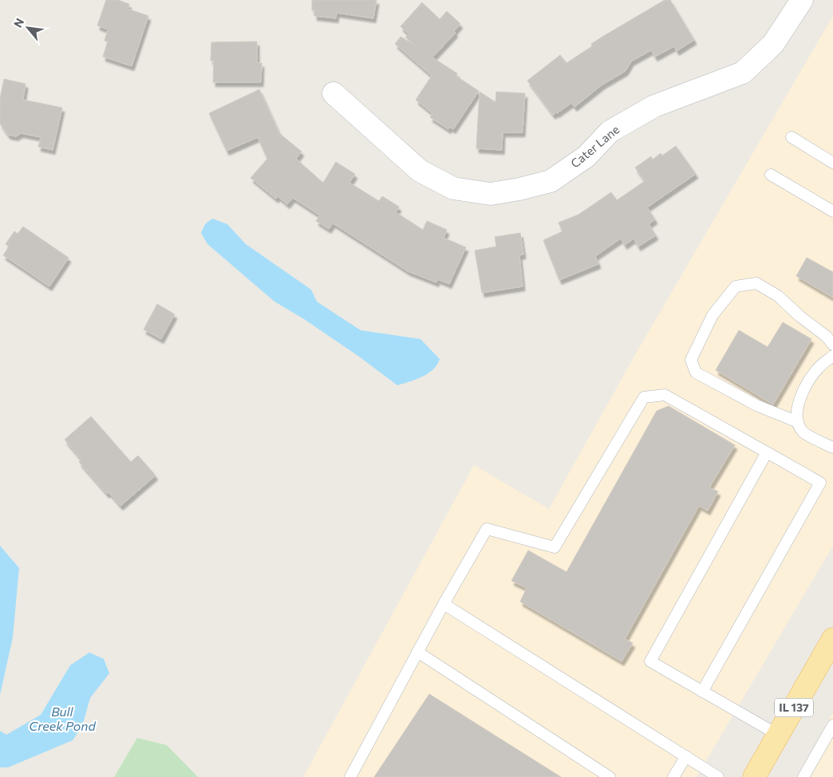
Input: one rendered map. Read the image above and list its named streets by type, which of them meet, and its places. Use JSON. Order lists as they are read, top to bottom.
{
  "streets": {
    "main road": ["IL 137"],
    "street": ["Cater Lane"]
  },
  "water": ["Bull Creek Pond"],
  "north": "top left"
}
